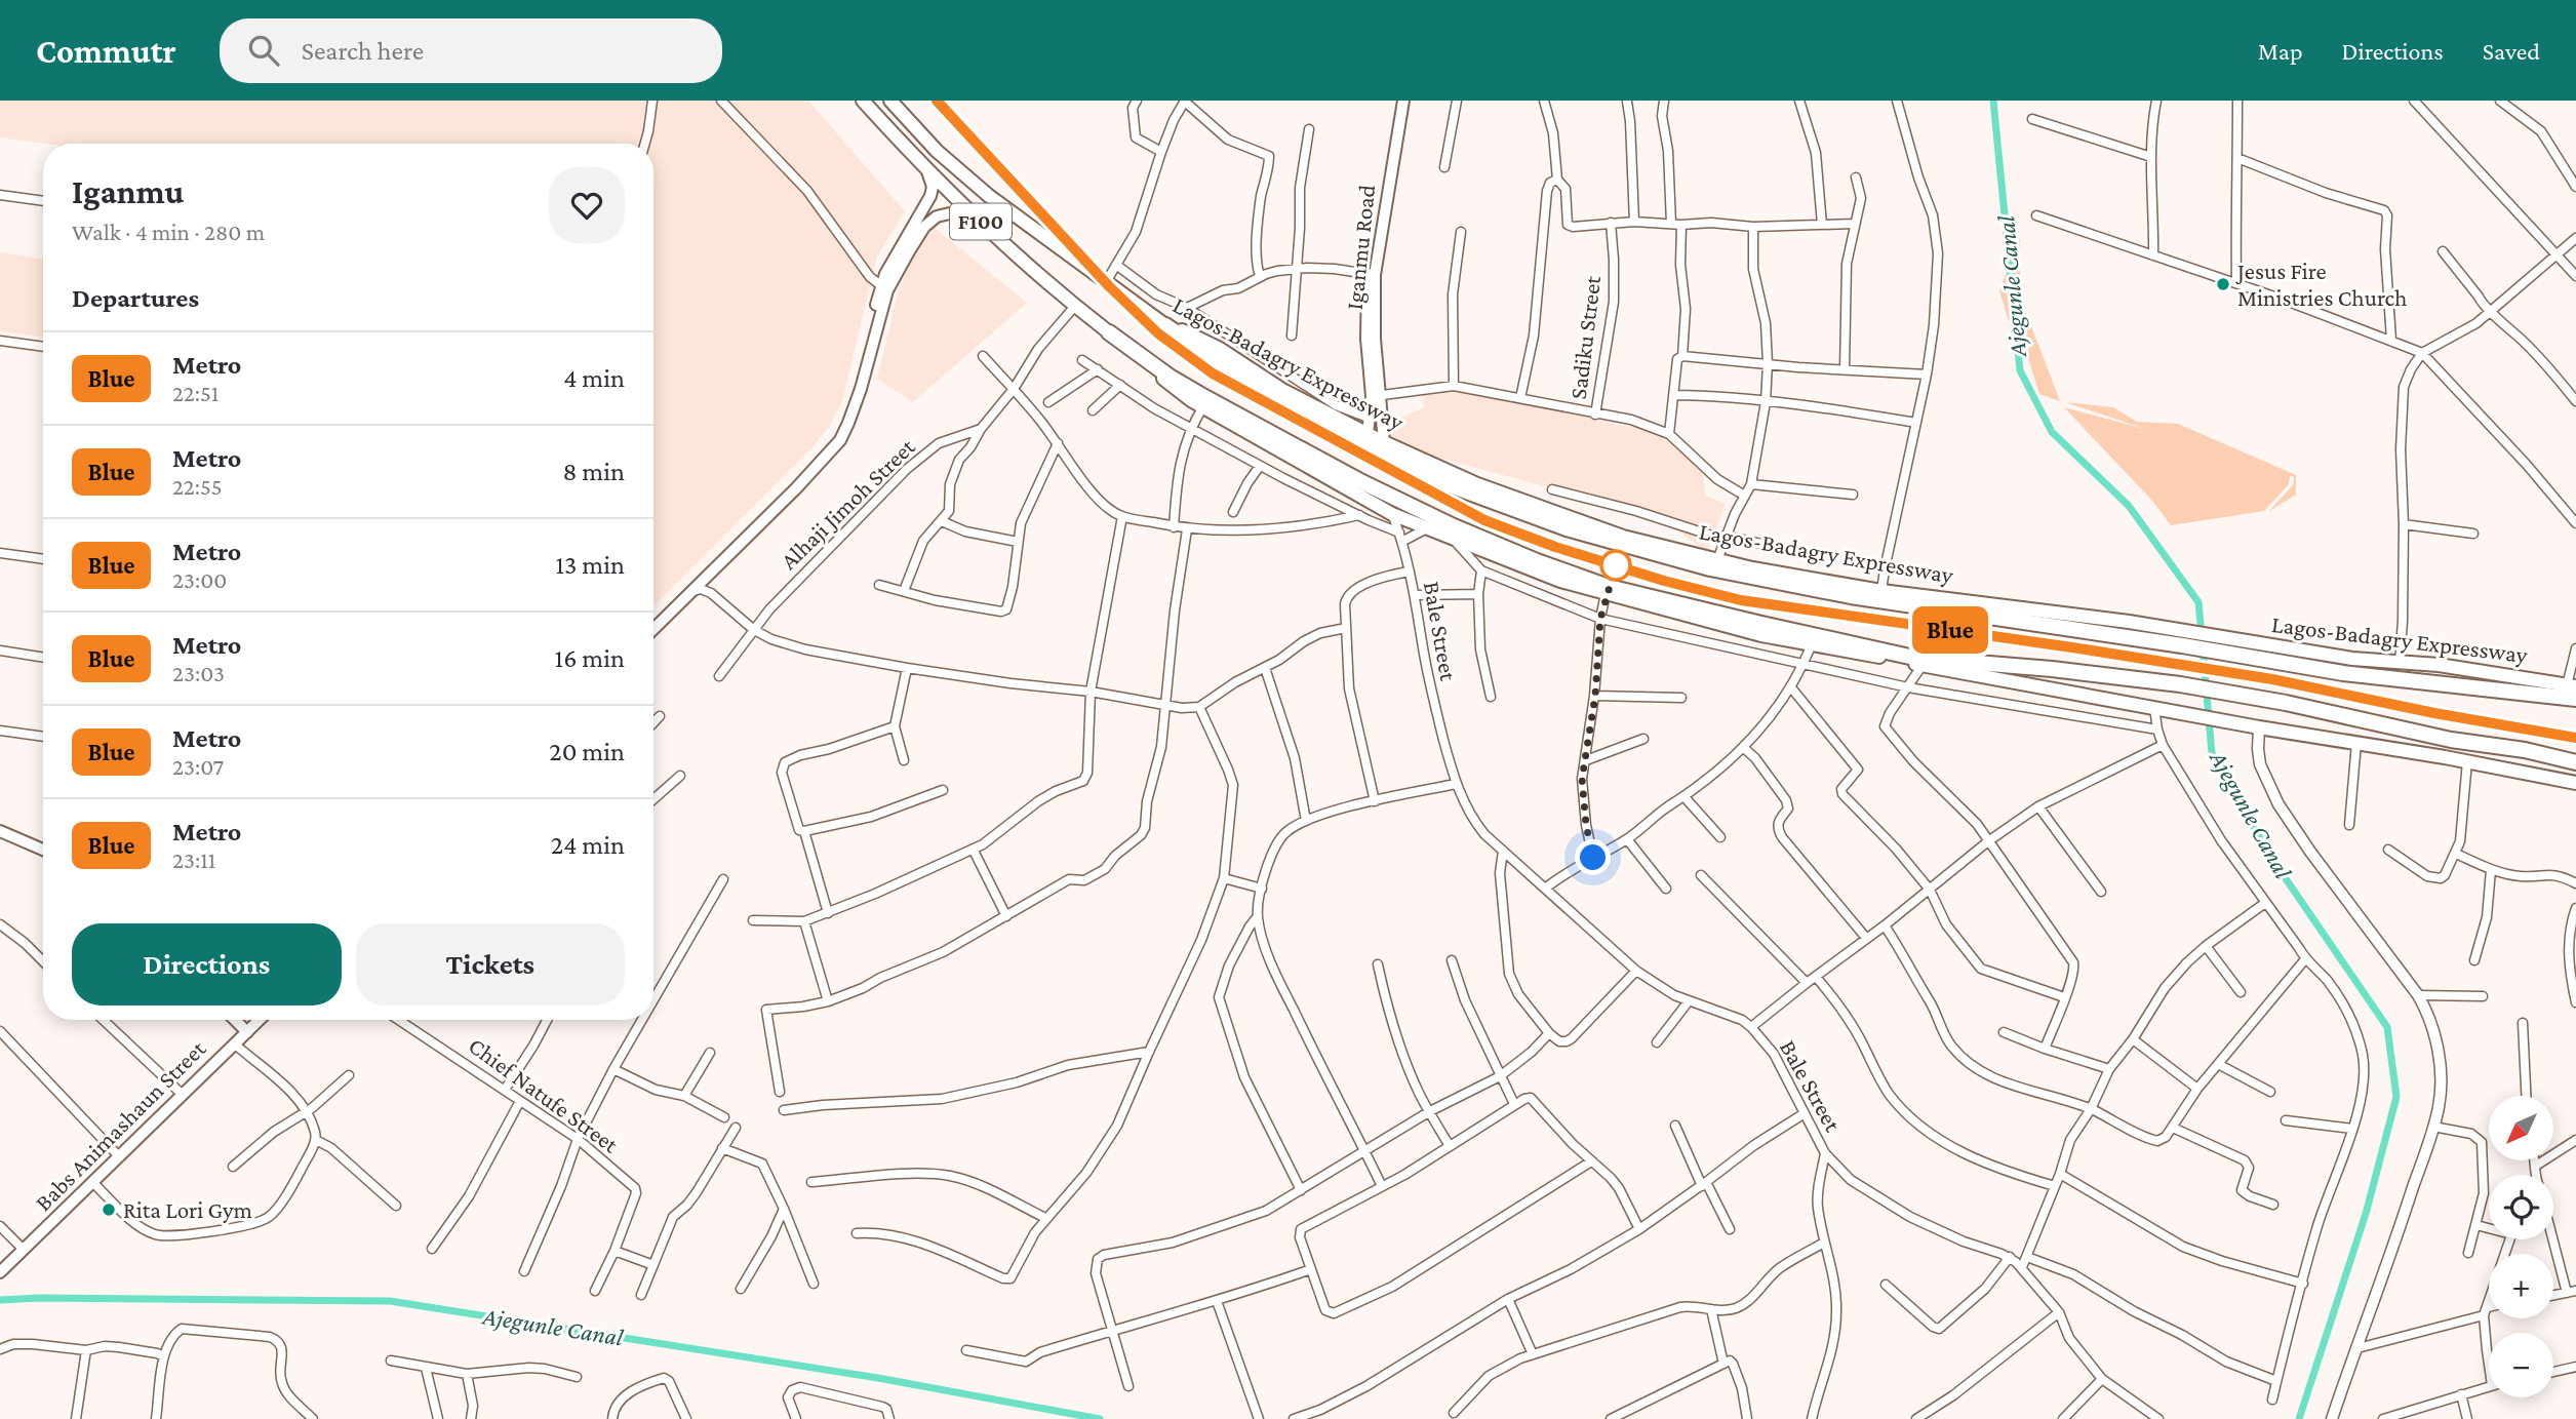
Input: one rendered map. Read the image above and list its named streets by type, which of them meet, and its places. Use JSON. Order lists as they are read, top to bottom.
{
  "streets": {
    "highway": ["F100", "Lagos-Badagry Expressway"],
    "main road": ["Iganmu Road", "Babs Animashaun Street"],
    "street": [
      "Sadiku Street",
      "Alhaji Jimoh Street",
      "Bale Street",
      "Chief Natufe Street"
    ]
  },
  "crossings": [
    ["Iganmu Road", "Lagos-Badagry Expressway"]
  ],
  "water": ["Ajegunle Canal"],
  "places": ["Jesus Fire Ministries Church", "Rita Lori Gym"],
  "lines": ["metro line Blue"],
  "north": "bottom left",
  "page": {
    "header": "Commutr",
    "search": "Search here",
    "nav": ["Map", "Directions", "Saved"],
    "on_map": "Blue",
    "heading": [
      ["Iganmu", "Walk · 4 min · 280 m"],
      "Departures"
    ],
    "list": [
      {
        "mark": "Blue",
        "name": "Metro",
        "note": "22:51",
        "value": "4 min"
      },
      {
        "mark": "Blue",
        "name": "Metro",
        "note": "22:55",
        "value": "8 min"
      },
      {
        "mark": "Blue",
        "name": "Metro",
        "note": "23:00",
        "value": "13 min"
      },
      {
        "mark": "Blue",
        "name": "Metro",
        "note": "23:03",
        "value": "16 min"
      },
      {
        "mark": "Blue",
        "name": "Metro",
        "note": "23:07",
        "value": "20 min"
      },
      {
        "mark": "Blue",
        "name": "Metro",
        "note": "23:11",
        "value": "24 min"
      }
    ],
    "buttons": ["Directions", "Tickets"],
    "map_buttons": ["+", "−"]
  }
}
